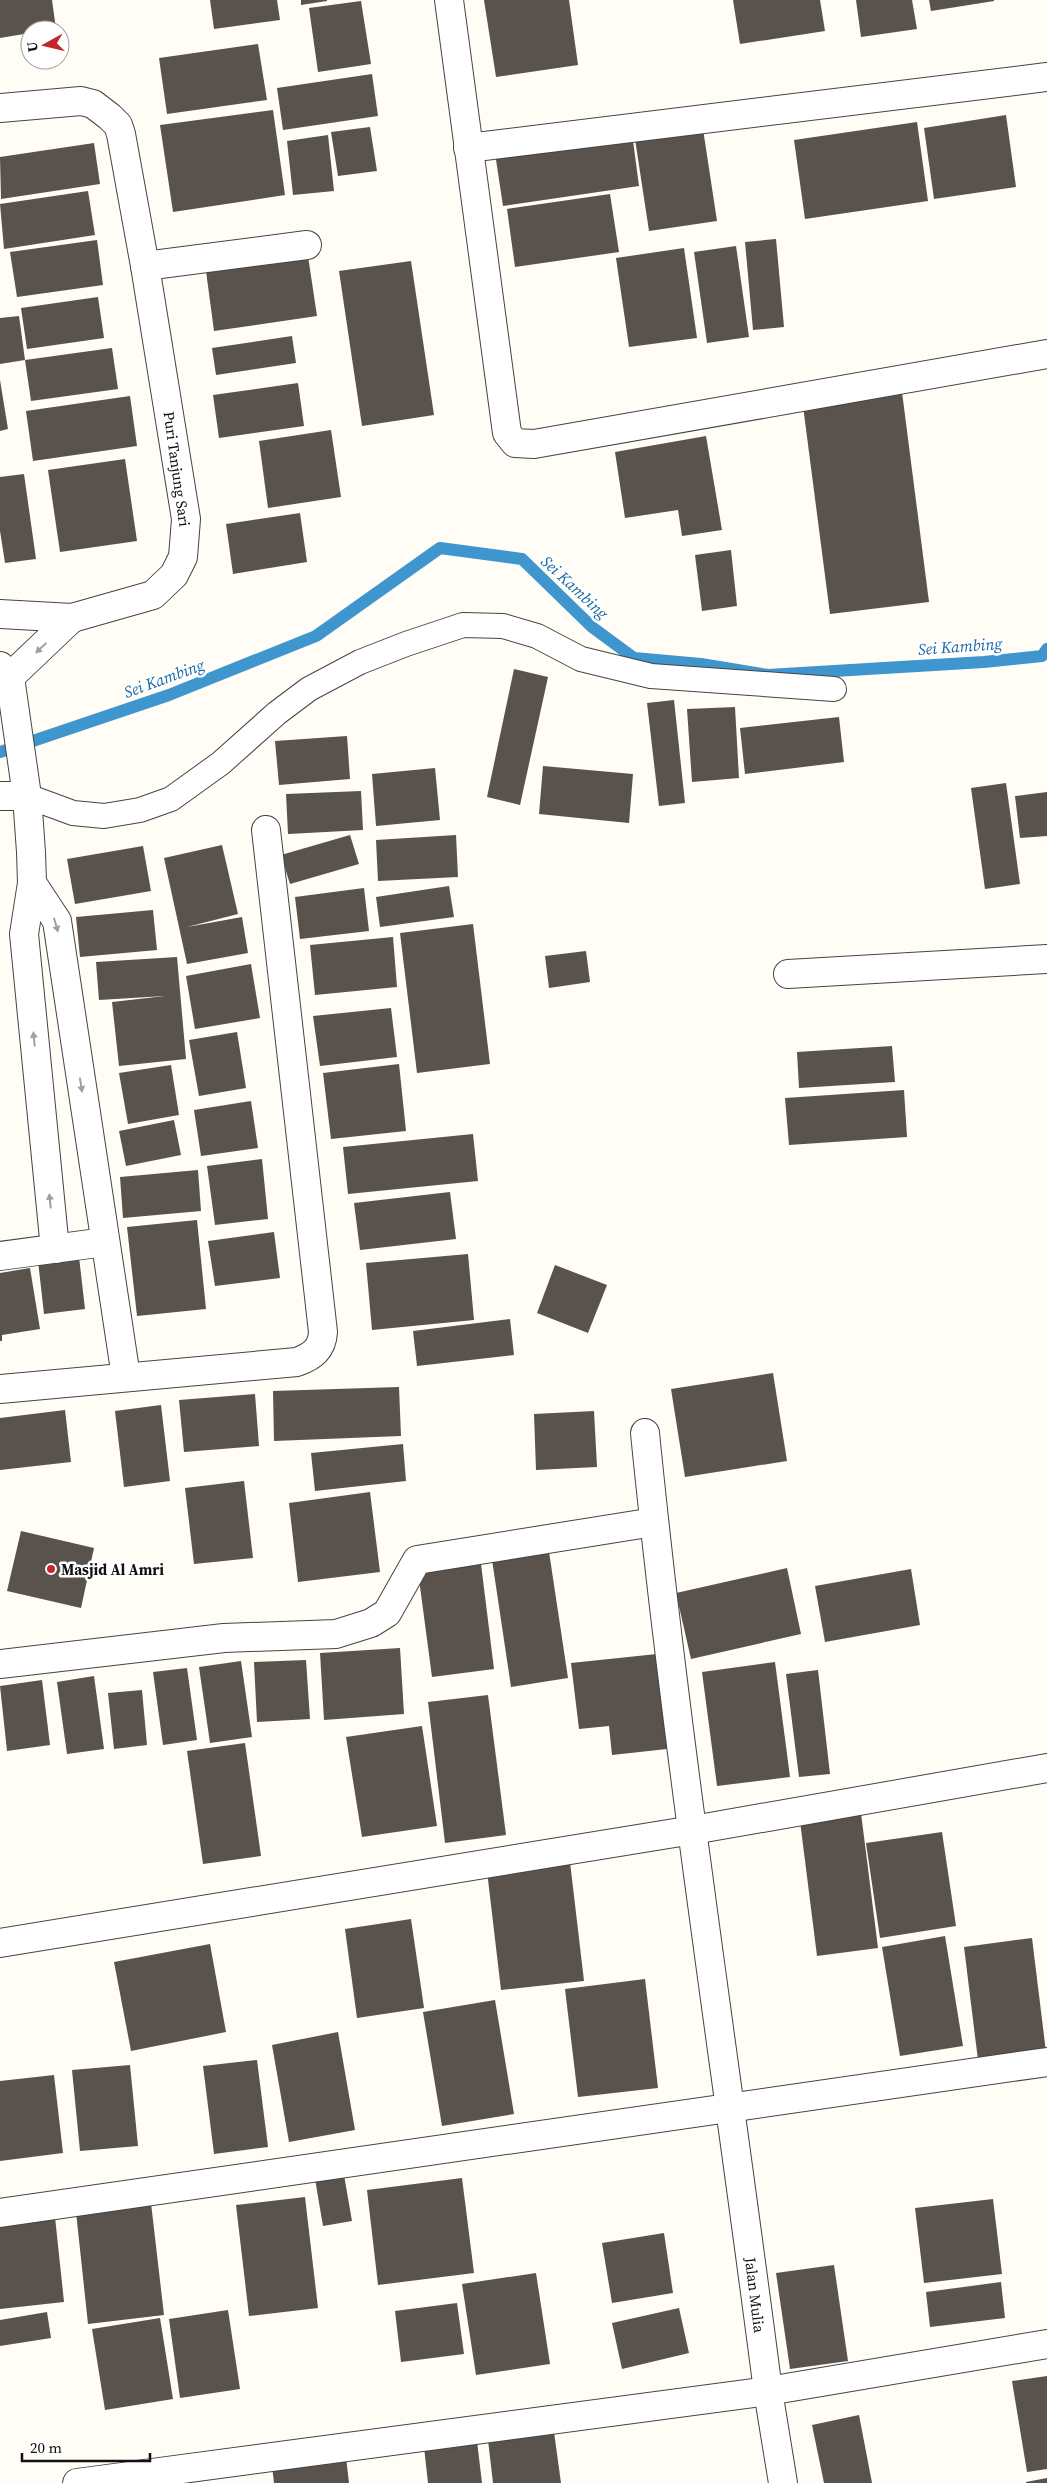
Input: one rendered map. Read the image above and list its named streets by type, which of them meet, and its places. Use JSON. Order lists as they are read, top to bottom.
{
  "streets": {
    "street": ["Puri Tanjung Sari", "Jalan Mulia"]
  },
  "water": ["Sei Kambing"],
  "places": ["Masjid Al Amri"],
  "scale_bar": "20 m",
  "north": "left"
}
